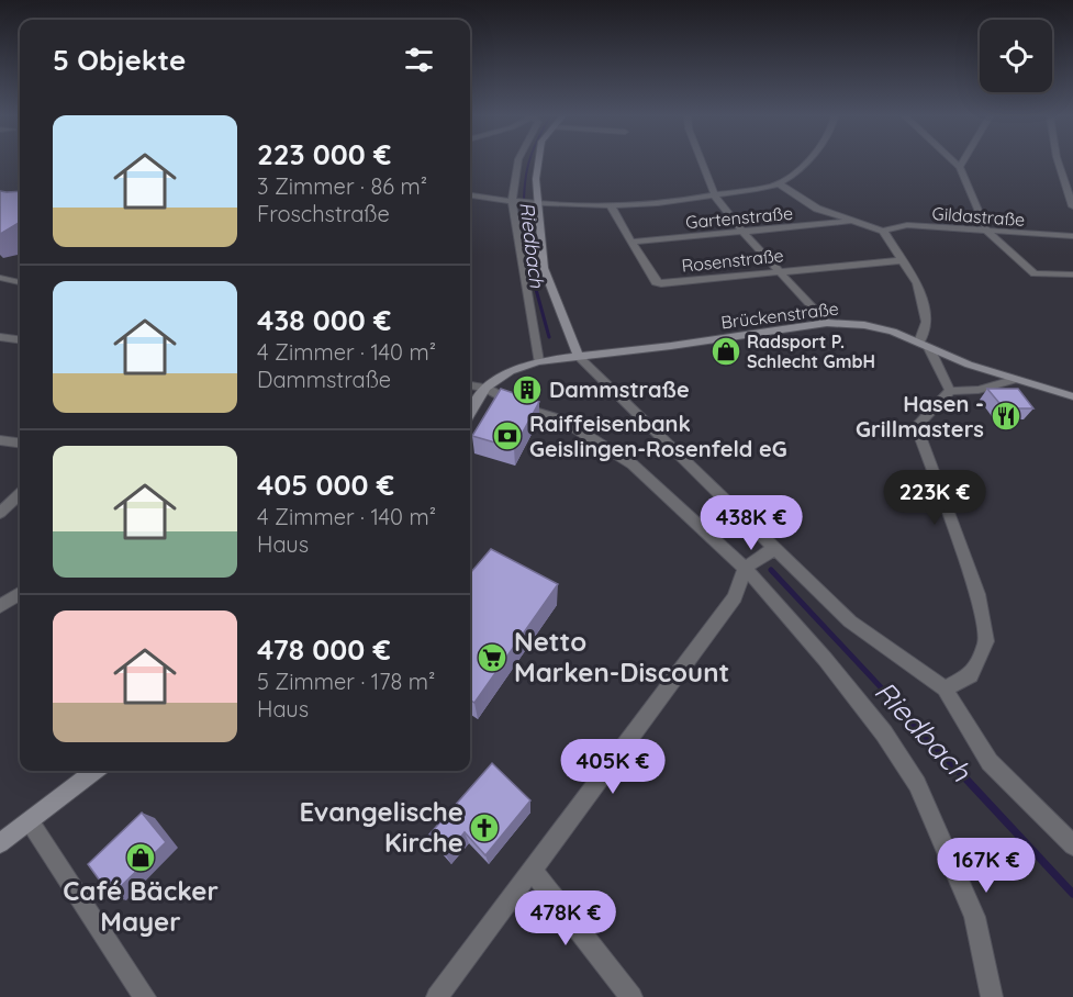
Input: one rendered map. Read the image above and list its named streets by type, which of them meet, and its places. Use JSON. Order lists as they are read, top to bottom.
{
  "streets": {
    "main road": ["Brückenstraße"],
    "street": ["Gildastraße", "Gartenstraße", "Rosenstraße"]
  },
  "crossings": [
    ["Gartenstraße", "Rosenstraße"]
  ],
  "water": ["Riedbach"],
  "places": {
    "shop": ["Radsport P. Schlecht GmbH", "Café Bäcker Mayer"],
    "building": ["Dammstraße"],
    "restaurant": ["Hasen - Grillmasters"],
    "bank": ["Raiffeisenbank Geislingen-Rosenfeld eG"],
    "supermarket": ["Netto Marken-Discount"],
    "church": ["Evangelische Kirche"]
  },
  "page": {
    "heading": "5 Objekte",
    "list": [
      {
        "name": "223 000 €",
        "note": "3 Zimmer · 86 m² · Froschstraße"
      },
      {
        "name": "438 000 €",
        "note": "4 Zimmer · 140 m² · Dammstraße"
      },
      {
        "name": "405 000 €",
        "note": "4 Zimmer · 140 m² · Haus"
      },
      {
        "name": "478 000 €",
        "note": "5 Zimmer · 178 m² · Haus"
      }
    ],
    "price": [
      "223K €",
      "438K €",
      "405K €",
      "167K €",
      "478K €"
    ]
  }
}
